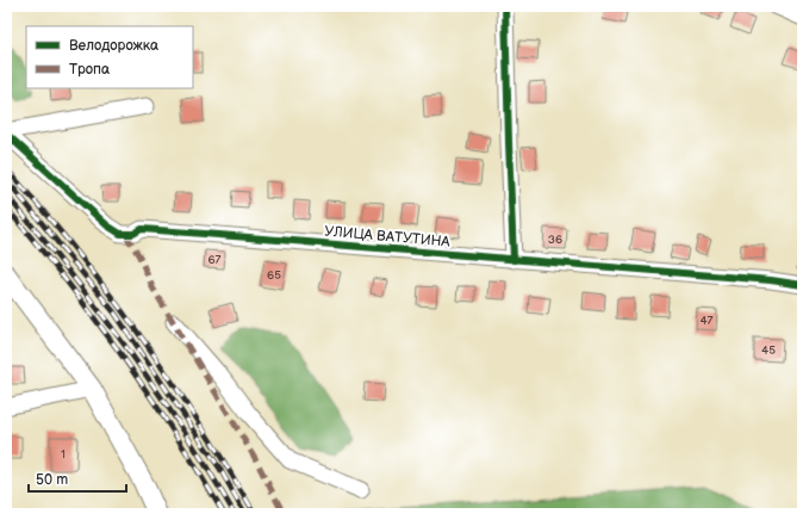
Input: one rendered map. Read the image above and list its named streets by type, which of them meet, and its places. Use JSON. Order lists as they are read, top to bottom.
{
  "streets": {
    "street": ["УЛИЦА ВАТУТИНА"]
  },
  "house_numbers": [
    "36",
    "67",
    "65",
    "47",
    "45",
    "1"
  ],
  "legend": ["Велодорожка", "Тропа"],
  "scale_bar": "50 m"
}
